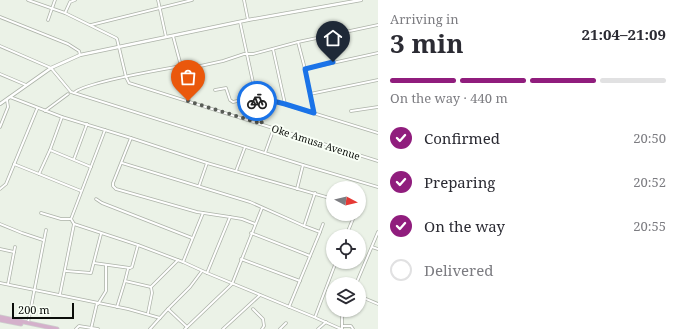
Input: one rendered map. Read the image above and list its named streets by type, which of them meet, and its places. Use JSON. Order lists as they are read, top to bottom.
{
  "streets": {
    "street": ["Oke Amusa Avenue"]
  },
  "scale_bar": "200 m",
  "north": "right",
  "page": {
    "heading": ["3 min", "Arriving in", "21:04–21:09"],
    "bar": "On the way · 440 m",
    "list": [
      ["Confirmed", "20:50"],
      ["Preparing", "20:52"],
      ["On the way", "20:55"],
      "Delivered"
    ],
    "scale": "200 m"
  }
}
